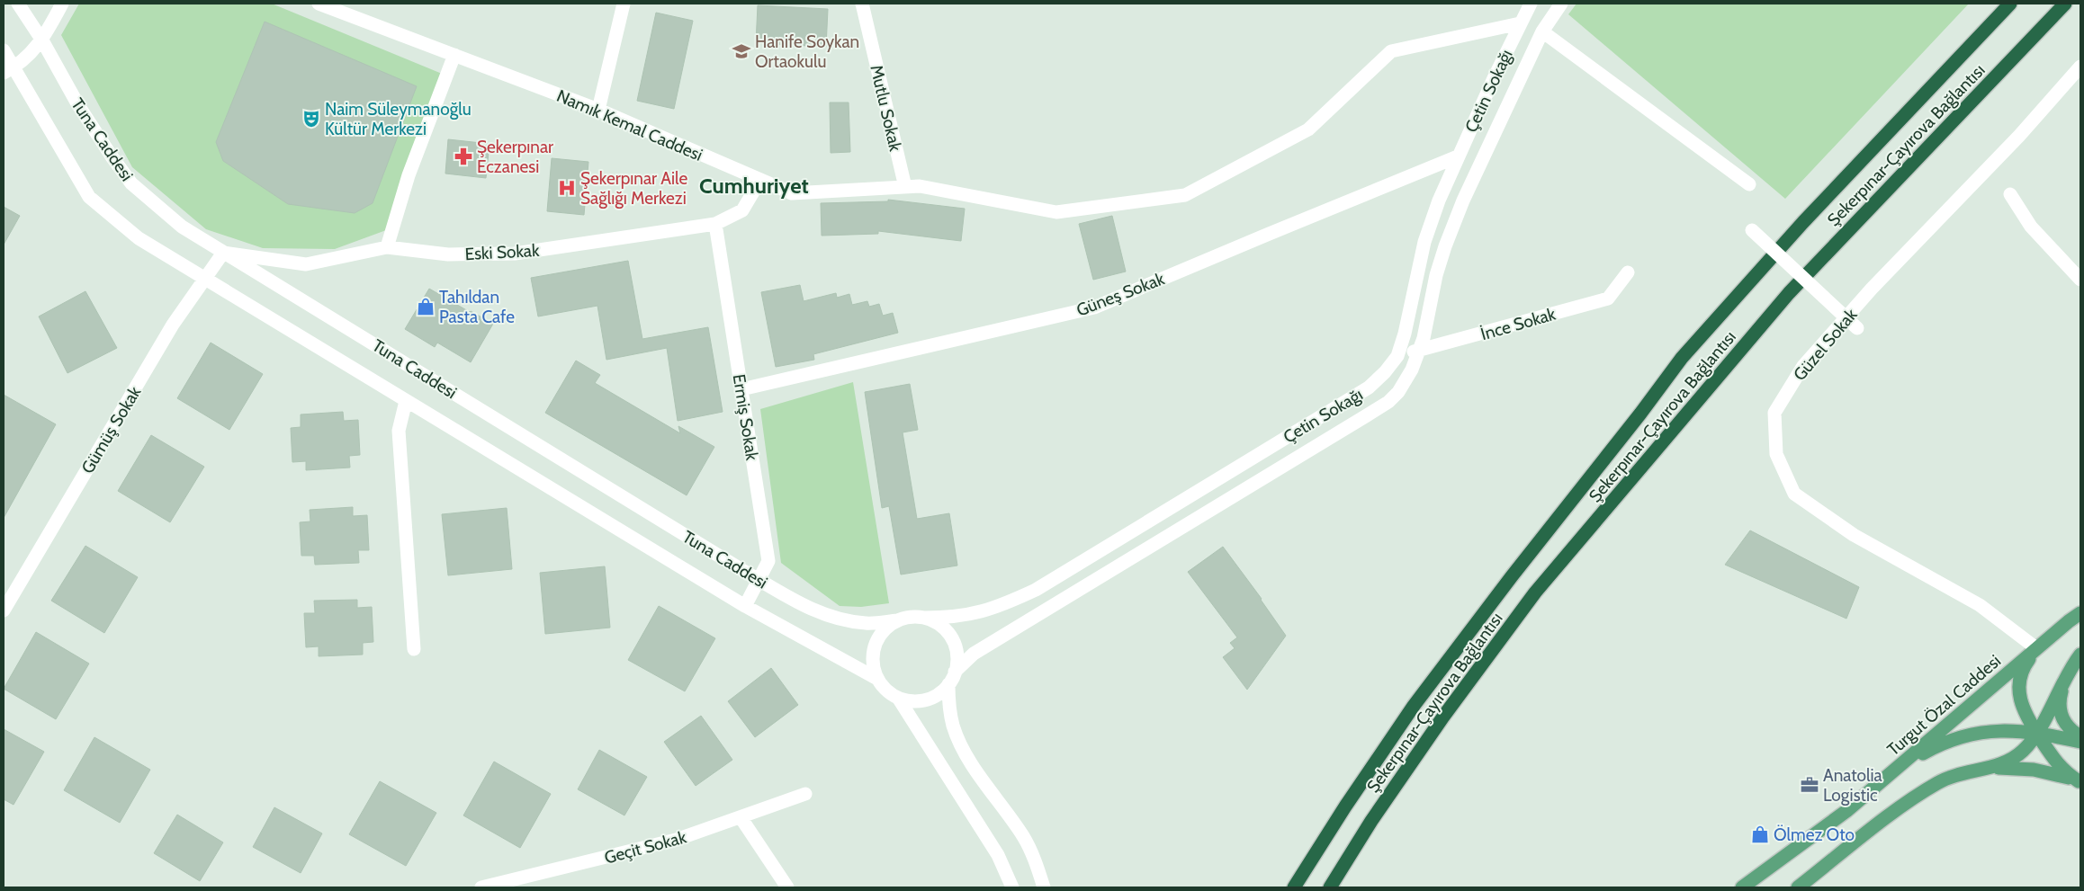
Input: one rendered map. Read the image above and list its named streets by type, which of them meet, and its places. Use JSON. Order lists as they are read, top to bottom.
{
  "streets": {
    "highway": ["Şekerpınar-Çayırova Bağlantısı"],
    "main road": ["Turgut Özal Caddesi"],
    "street": [
      "Çetin Sokağı",
      "Mutlu Sokak",
      "Namık Kemal Caddesi",
      "Tuna Caddesi",
      "Eski Sokak",
      "Güneş Sokak",
      "İnce Sokak",
      "Güzel Sokak",
      "Ermiş Sokak",
      "Gümüş Sokak",
      "Geçit Sokak"
    ]
  },
  "crossings": [
    ["Çetin Sokağı", "Namık Kemal Caddesi"],
    ["Çetin Sokağı", "Tuna Caddesi"],
    ["Çetin Sokağı", "Güneş Sokak"],
    ["Çetin Sokağı", "İnce Sokak"],
    ["Mutlu Sokak", "Namık Kemal Caddesi"],
    ["Namık Kemal Caddesi", "Eski Sokak"],
    ["Tuna Caddesi", "Eski Sokak"],
    ["Tuna Caddesi", "Ermiş Sokak"],
    ["Tuna Caddesi", "Gümüş Sokak"],
    ["Eski Sokak", "Ermiş Sokak"],
    ["Eski Sokak", "Gümüş Sokak"],
    ["Güneş Sokak", "Ermiş Sokak"],
    ["Güzel Sokak", "Turgut Özal Caddesi"]
  ],
  "districts": ["Cumhuriyet"],
  "places": {
    "school or university": ["Hanife Soykan Ortaokulu"],
    "theatre": ["Naim Süleymanoğlu Kültür Merkezi"],
    "pharmacy": ["Şekerpınar Eczanesi"],
    "hospital": ["Şekerpınar Aile Sağlığı Merkezi"],
    "shop": ["Tahıldan Pasta Cafe", "Ölmez Oto"],
    "office": ["Anatolia Logistic"]
  }
}
